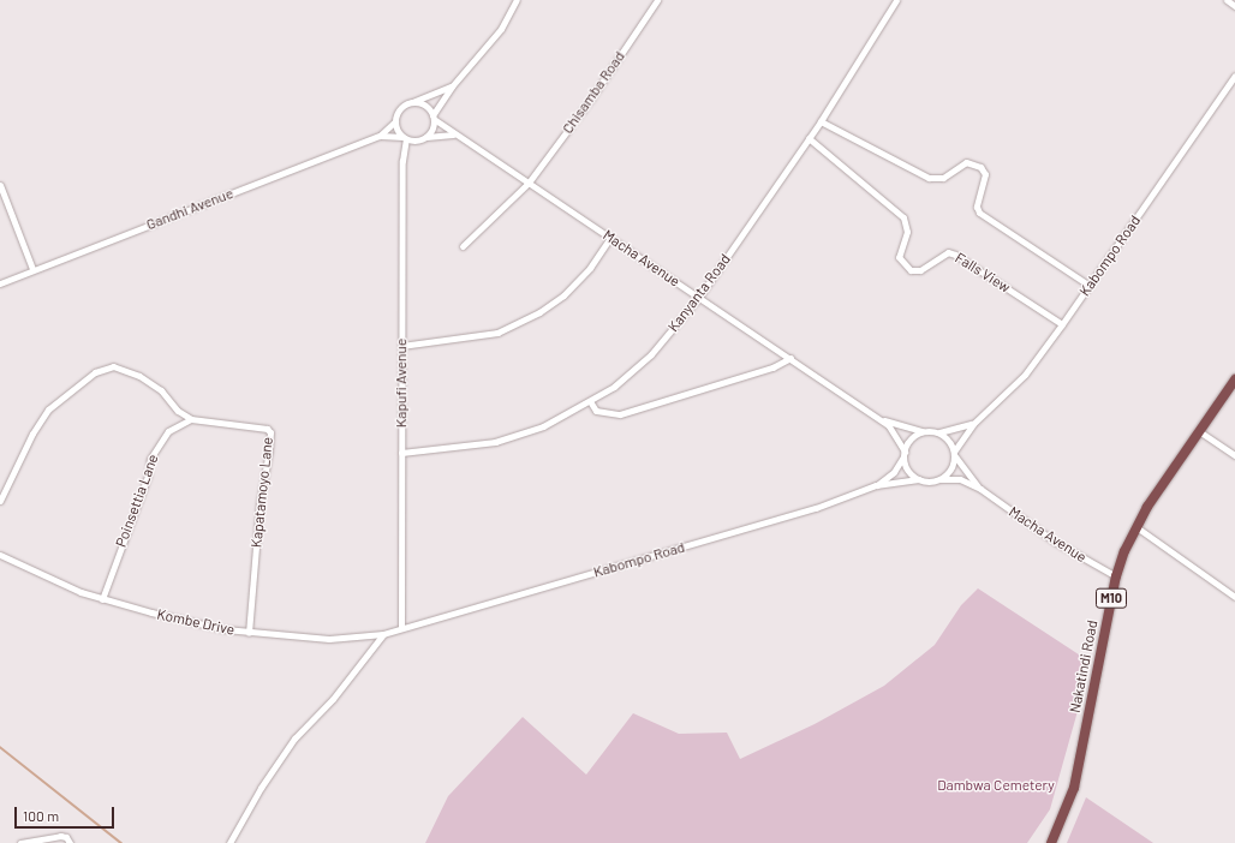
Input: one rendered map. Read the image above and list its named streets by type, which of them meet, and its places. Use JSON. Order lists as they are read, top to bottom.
{
  "streets": {
    "highway": ["M10", "Nakatindi Road"],
    "street": [
      "Chisamba Road",
      "Gandhi Avenue",
      "Kabompo Road",
      "Macha Avenue",
      "Falls View",
      "Kanyanta Road",
      "Kapufi Avenue",
      "Kapatamoyo Lane",
      "Poinsettia Lane",
      "Kombe Drive"
    ]
  },
  "crossings": [
    ["Chisamba Road", "Macha Avenue"],
    ["Gandhi Avenue", "Macha Avenue"],
    ["Gandhi Avenue", "Kapufi Avenue"],
    ["Kabompo Road", "Macha Avenue"],
    ["Kabompo Road", "Falls View"],
    ["Kabompo Road", "Kapufi Avenue"],
    ["Kabompo Road", "Kombe Drive"],
    ["Macha Avenue", "Kanyanta Road"],
    ["Macha Avenue", "Kapufi Avenue"],
    ["Macha Avenue", "Nakatindi Road"],
    ["Falls View", "Kanyanta Road"],
    ["Kanyanta Road", "Kapufi Avenue"],
    ["Kapufi Avenue", "Kombe Drive"],
    ["Kapatamoyo Lane", "Poinsettia Lane"],
    ["Kapatamoyo Lane", "Kombe Drive"],
    ["Poinsettia Lane", "Kombe Drive"]
  ],
  "parks": ["Dambwa Cemetery"],
  "scale_bar": "100 m"
}
